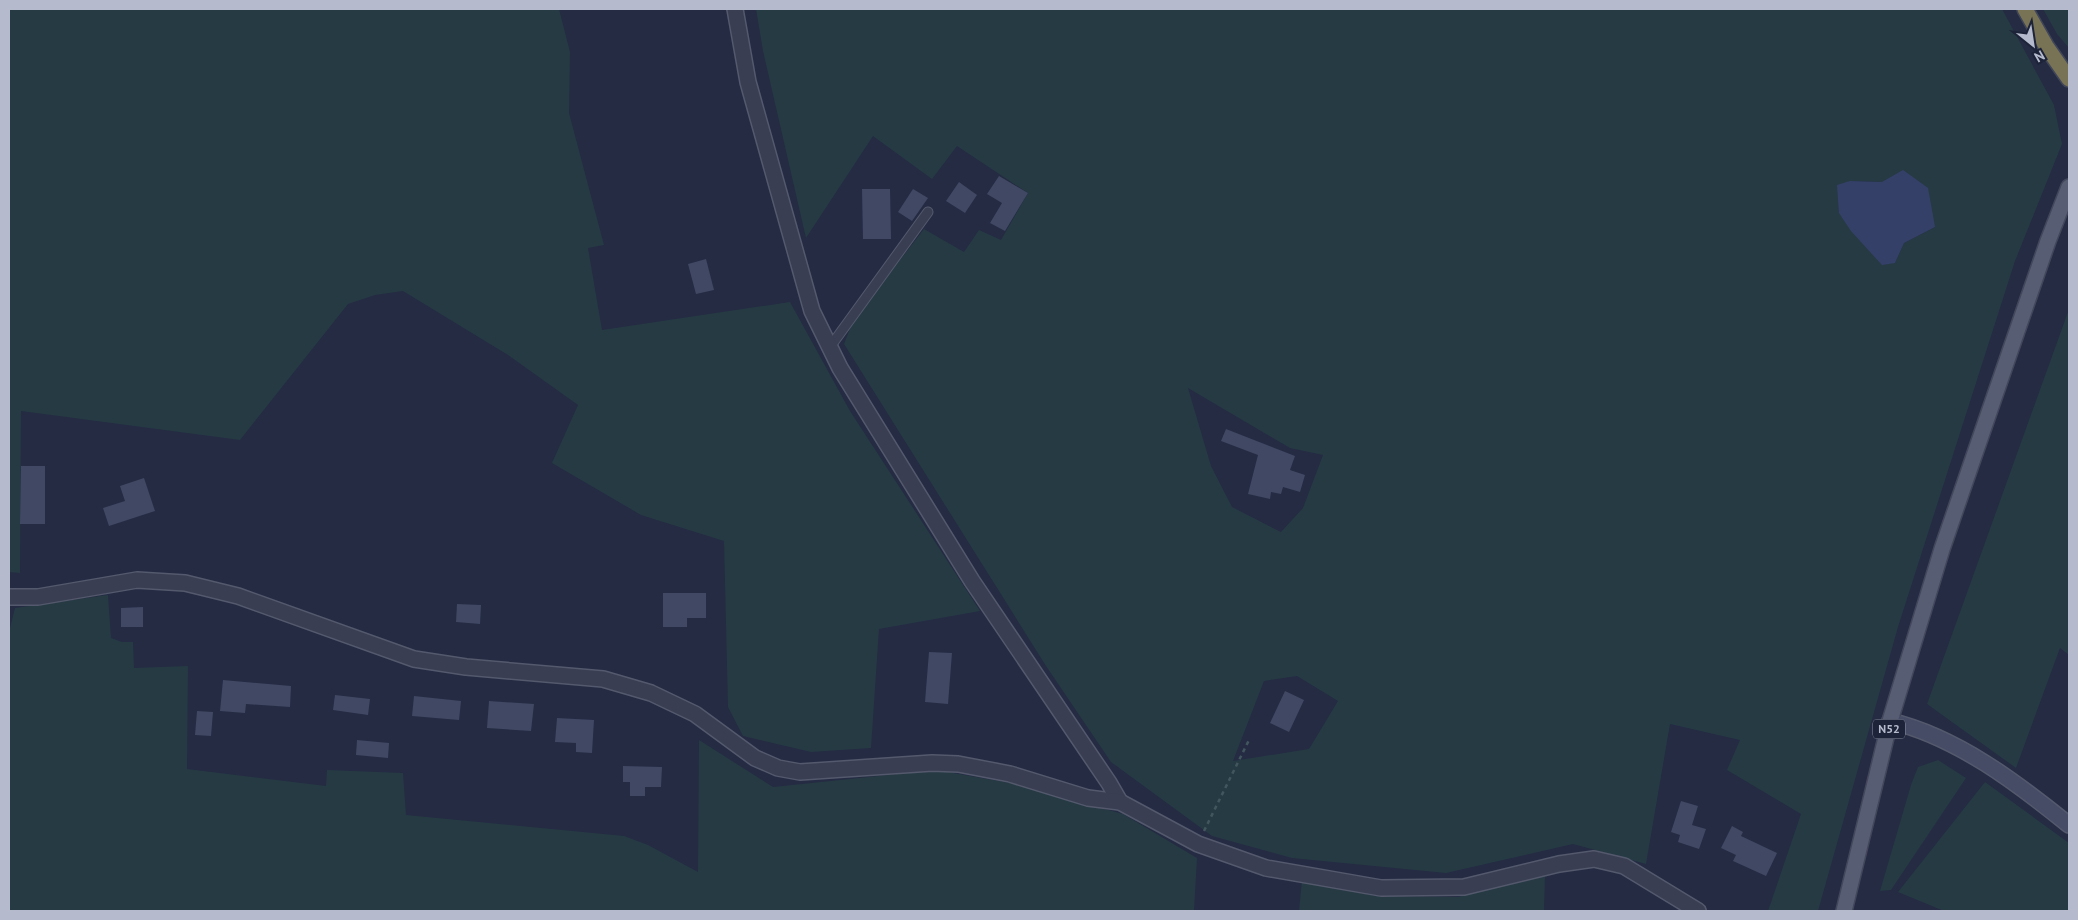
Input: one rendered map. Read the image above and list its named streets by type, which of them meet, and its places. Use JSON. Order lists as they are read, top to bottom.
{
  "streets": {
    "main road": ["N52"]
  },
  "north": "bottom right"
}
